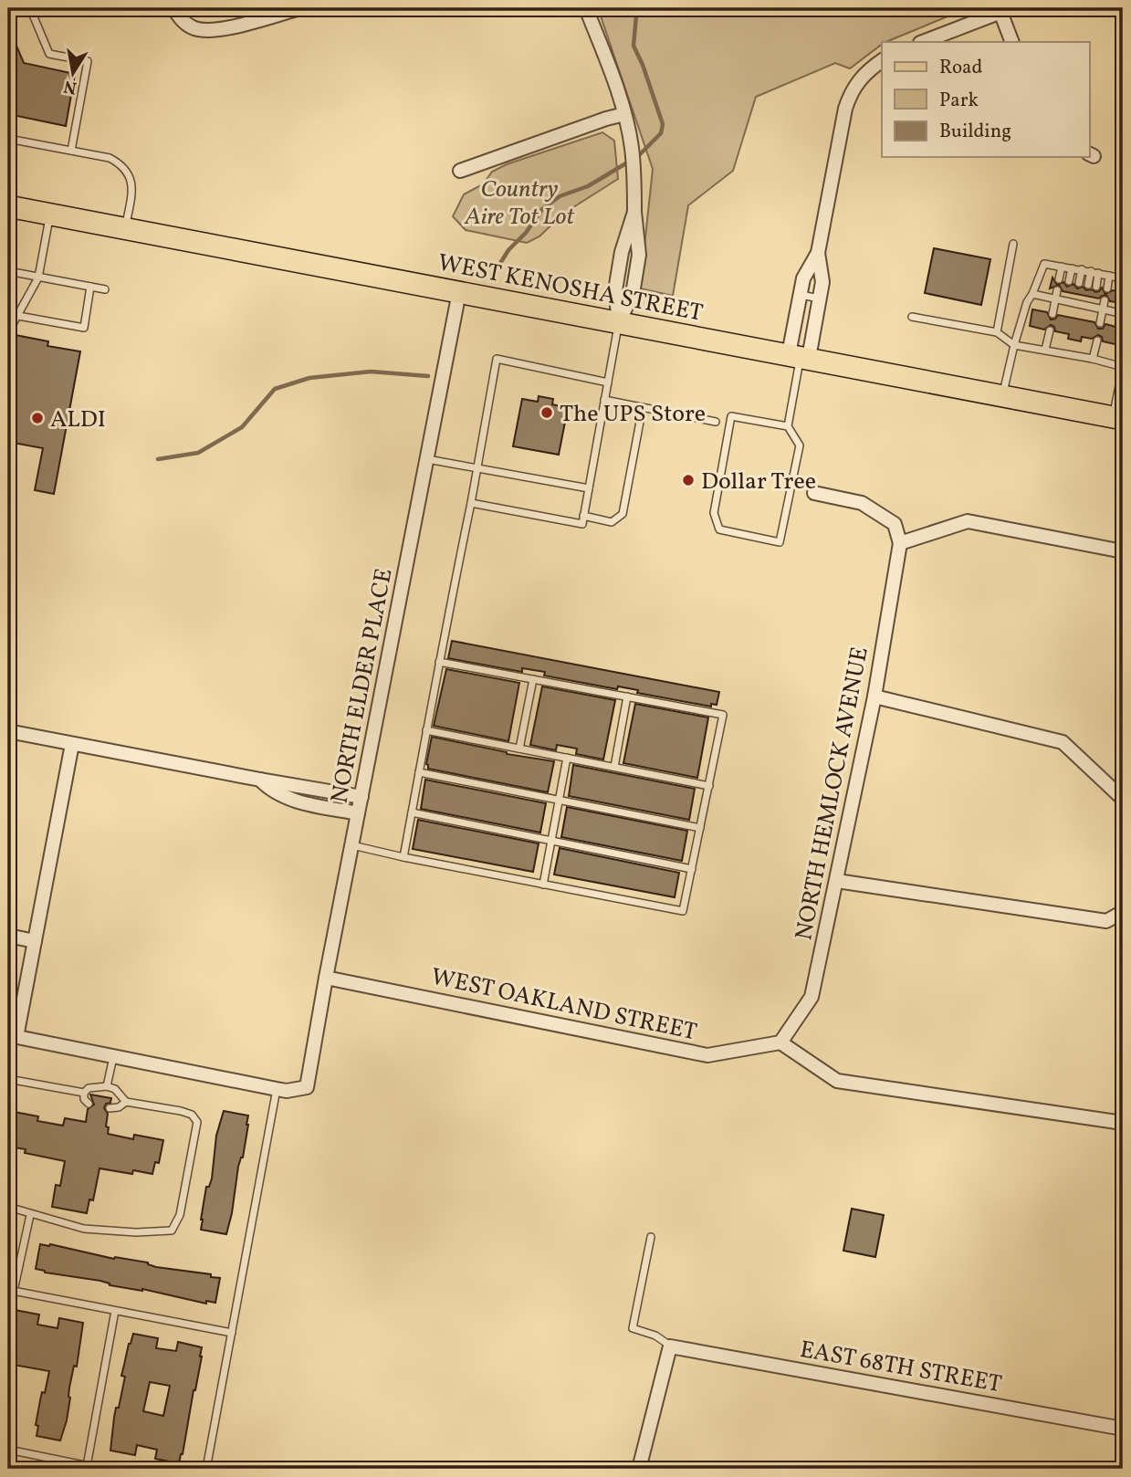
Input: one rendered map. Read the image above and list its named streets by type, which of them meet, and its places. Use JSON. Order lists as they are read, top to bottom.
{
  "streets": {
    "main road": ["WEST KENOSHA STREET"],
    "street": [
      "NORTH ELDER PLACE",
      "NORTH HEMLOCK AVENUE",
      "WEST OAKLAND STREET",
      "EAST 68TH STREET"
    ]
  },
  "crossings": [
    ["WEST KENOSHA STREET", "NORTH ELDER PLACE"],
    ["NORTH ELDER PLACE", "WEST OAKLAND STREET"],
    ["NORTH HEMLOCK AVENUE", "WEST OAKLAND STREET"]
  ],
  "parks": ["Country Aire Tot Lot"],
  "places": ["The UPS Store", "ALDI", "Dollar Tree"],
  "legend": ["Road", "Park", "Building"],
  "north": "bottom"
}
